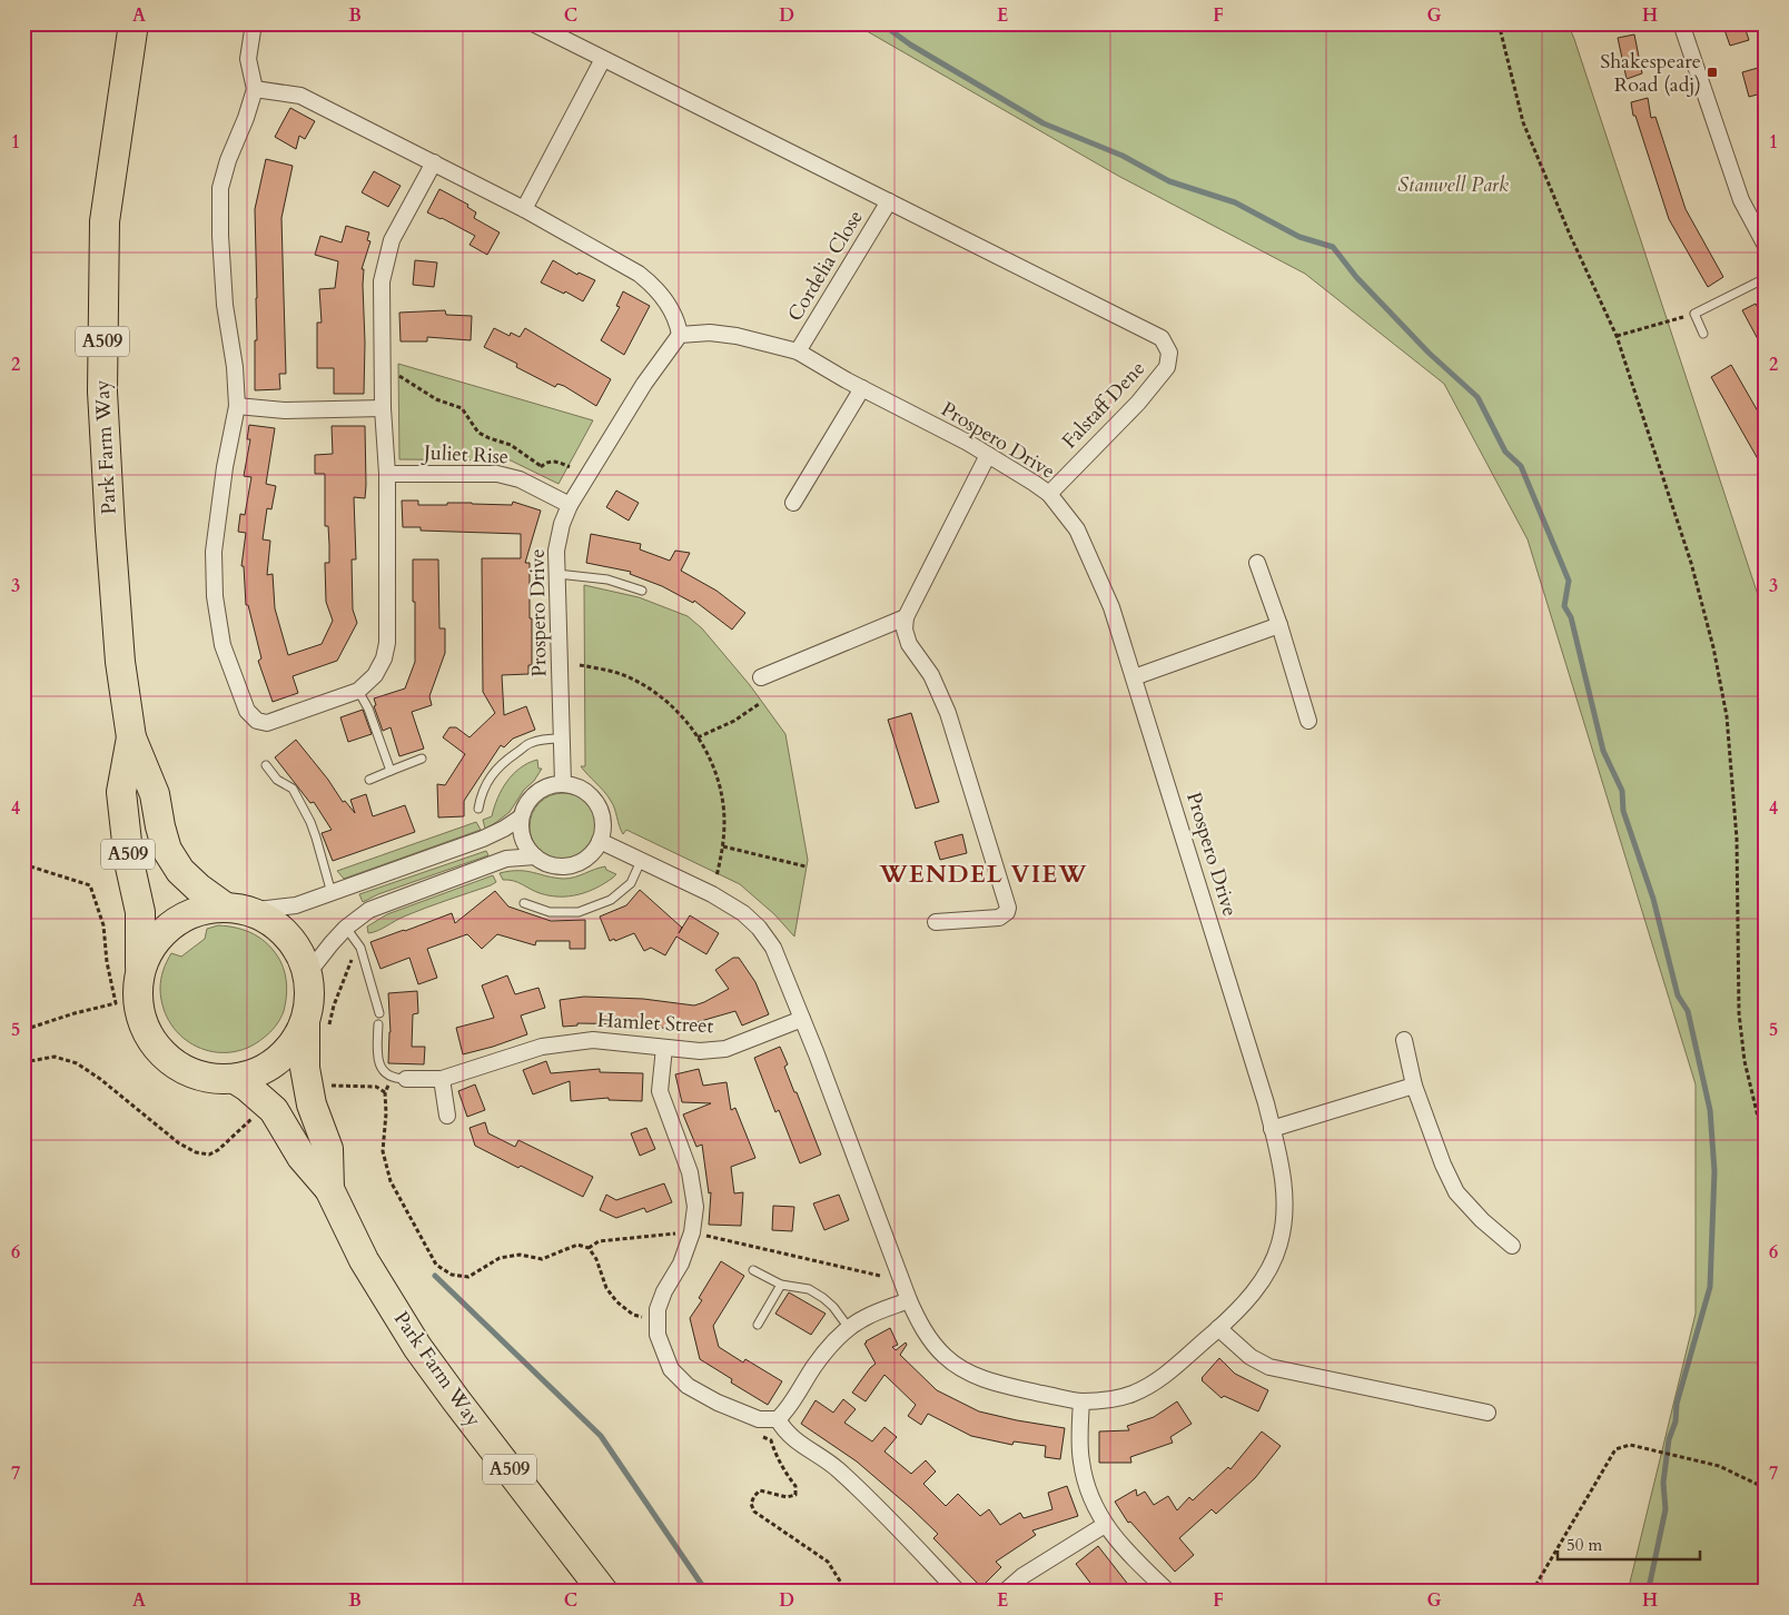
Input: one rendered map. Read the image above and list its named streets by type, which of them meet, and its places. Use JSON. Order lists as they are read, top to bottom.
{
  "streets": {
    "highway": ["A509", "Park Farm Way"],
    "street": [
      "Cordelia Close",
      "Falstaff Dene",
      "Prospero Drive",
      "Juliet Rise",
      "Hamlet Street"
    ]
  },
  "crossings": [
    ["Cordelia Close", "Falstaff Dene"],
    ["Cordelia Close", "Prospero Drive"],
    ["Falstaff Dene", "Prospero Drive"],
    ["Prospero Drive", "Juliet Rise"],
    ["Prospero Drive", "Hamlet Street"]
  ],
  "districts": ["WENDEL VIEW"],
  "parks": ["Stanwell Park"],
  "places": {
    "transit": ["Shakespeare Road (adj)"]
  },
  "scale_bar": "50 m",
  "grid": {
    "columns": [
      "A",
      "B",
      "C",
      "D",
      "E",
      "F",
      "G",
      "H"
    ],
    "rows": [
      "1",
      "2",
      "3",
      "4",
      "5",
      "6",
      "7"
    ]
  }
}
